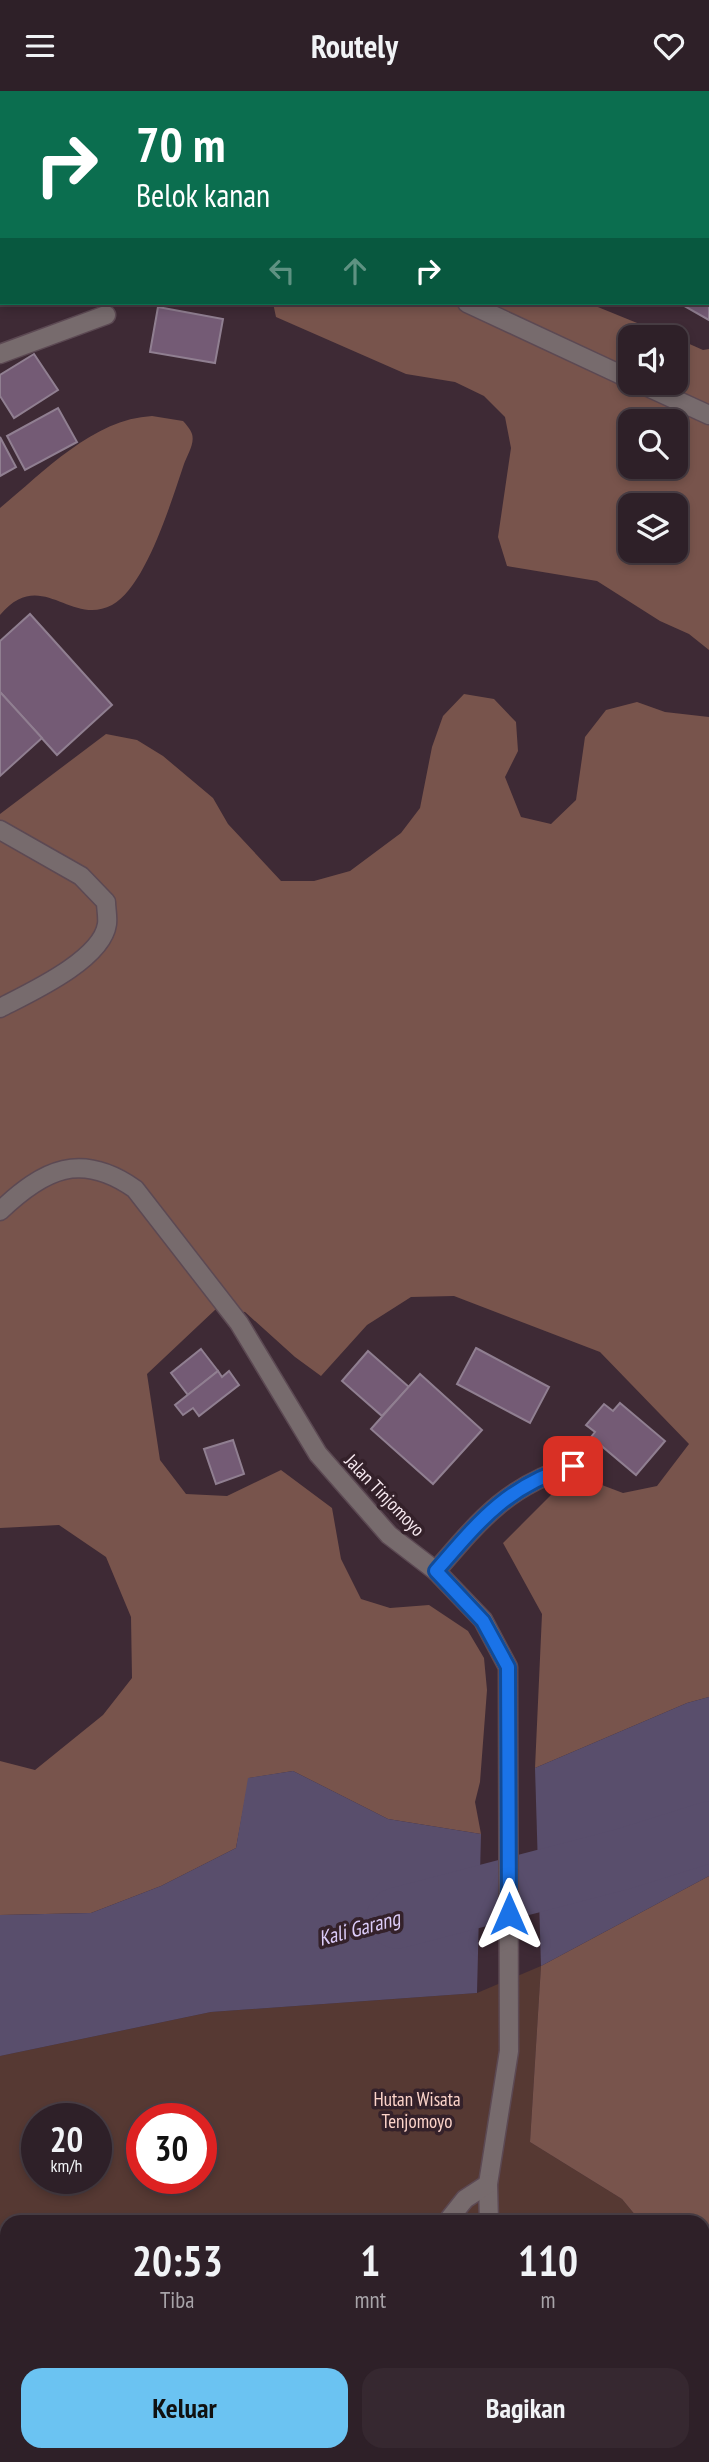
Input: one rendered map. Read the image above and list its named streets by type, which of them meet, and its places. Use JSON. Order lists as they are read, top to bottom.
{
  "streets": {
    "street": ["Jalan Tinjomoyo"]
  },
  "water": ["Kali Garang"],
  "parks": ["Hutan Wisata Tenjomoyo"],
  "page": {
    "header": "Routely",
    "turn": ["70 m", "Belok kanan"],
    "speed": "20 km/h",
    "limit": "30",
    "eta": [
      "20:53",
      "Tiba",
      "1",
      "mnt",
      "110",
      "m"
    ],
    "buttons": ["Keluar", "Bagikan"]
  }
}
